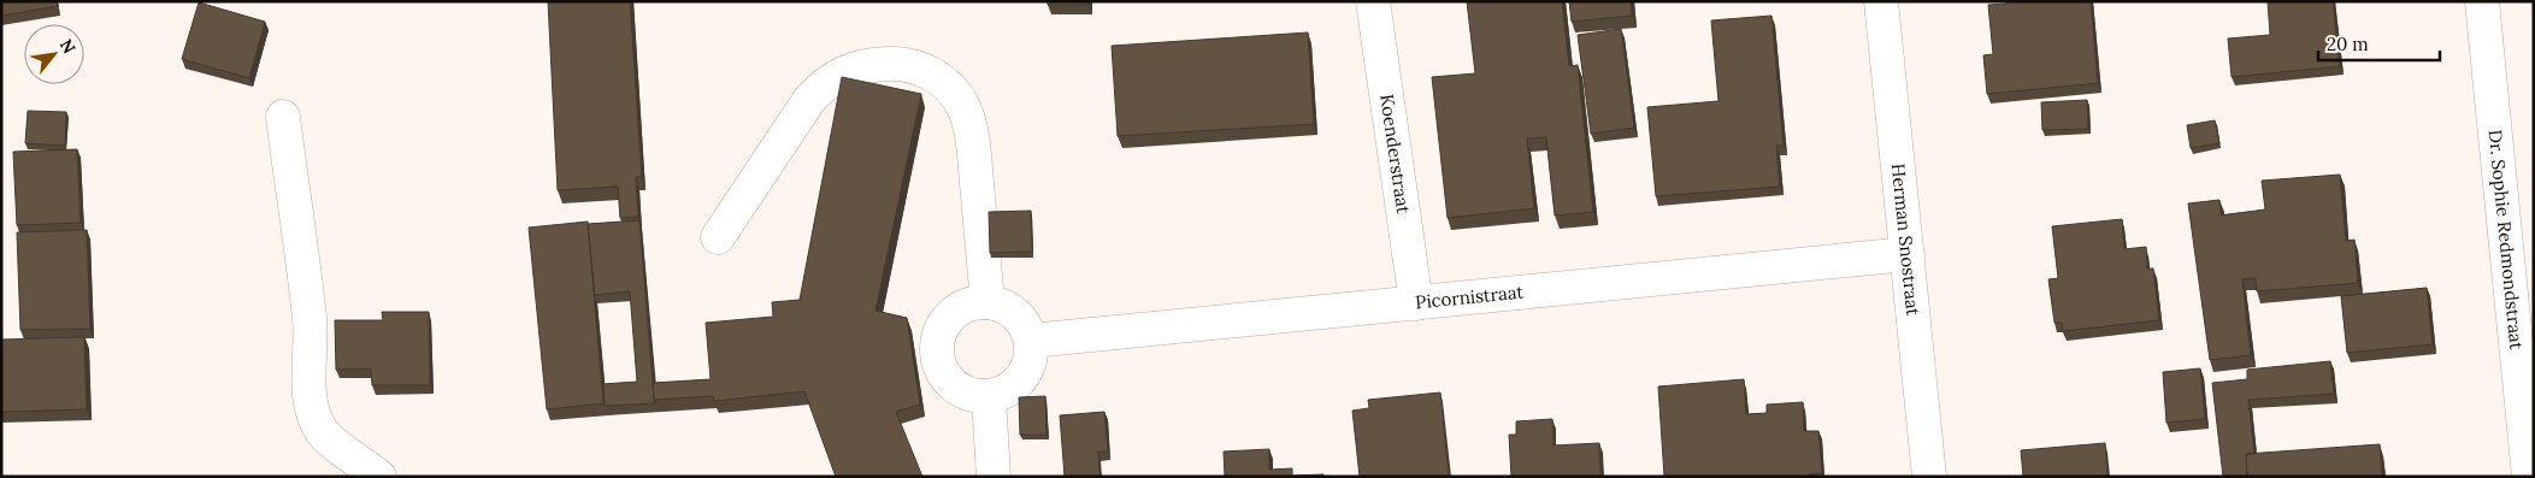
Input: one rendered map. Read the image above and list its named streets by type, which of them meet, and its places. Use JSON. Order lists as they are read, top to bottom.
{
  "streets": {
    "street": [
      "Koenderstraat",
      "Herman Snostraat",
      "Dr. Sophie Redmondstraat",
      "Picornistraat"
    ]
  },
  "crossings": [
    ["Koenderstraat", "Picornistraat"],
    ["Herman Snostraat", "Picornistraat"]
  ],
  "scale_bar": "20 m",
  "north": "top right"
}
